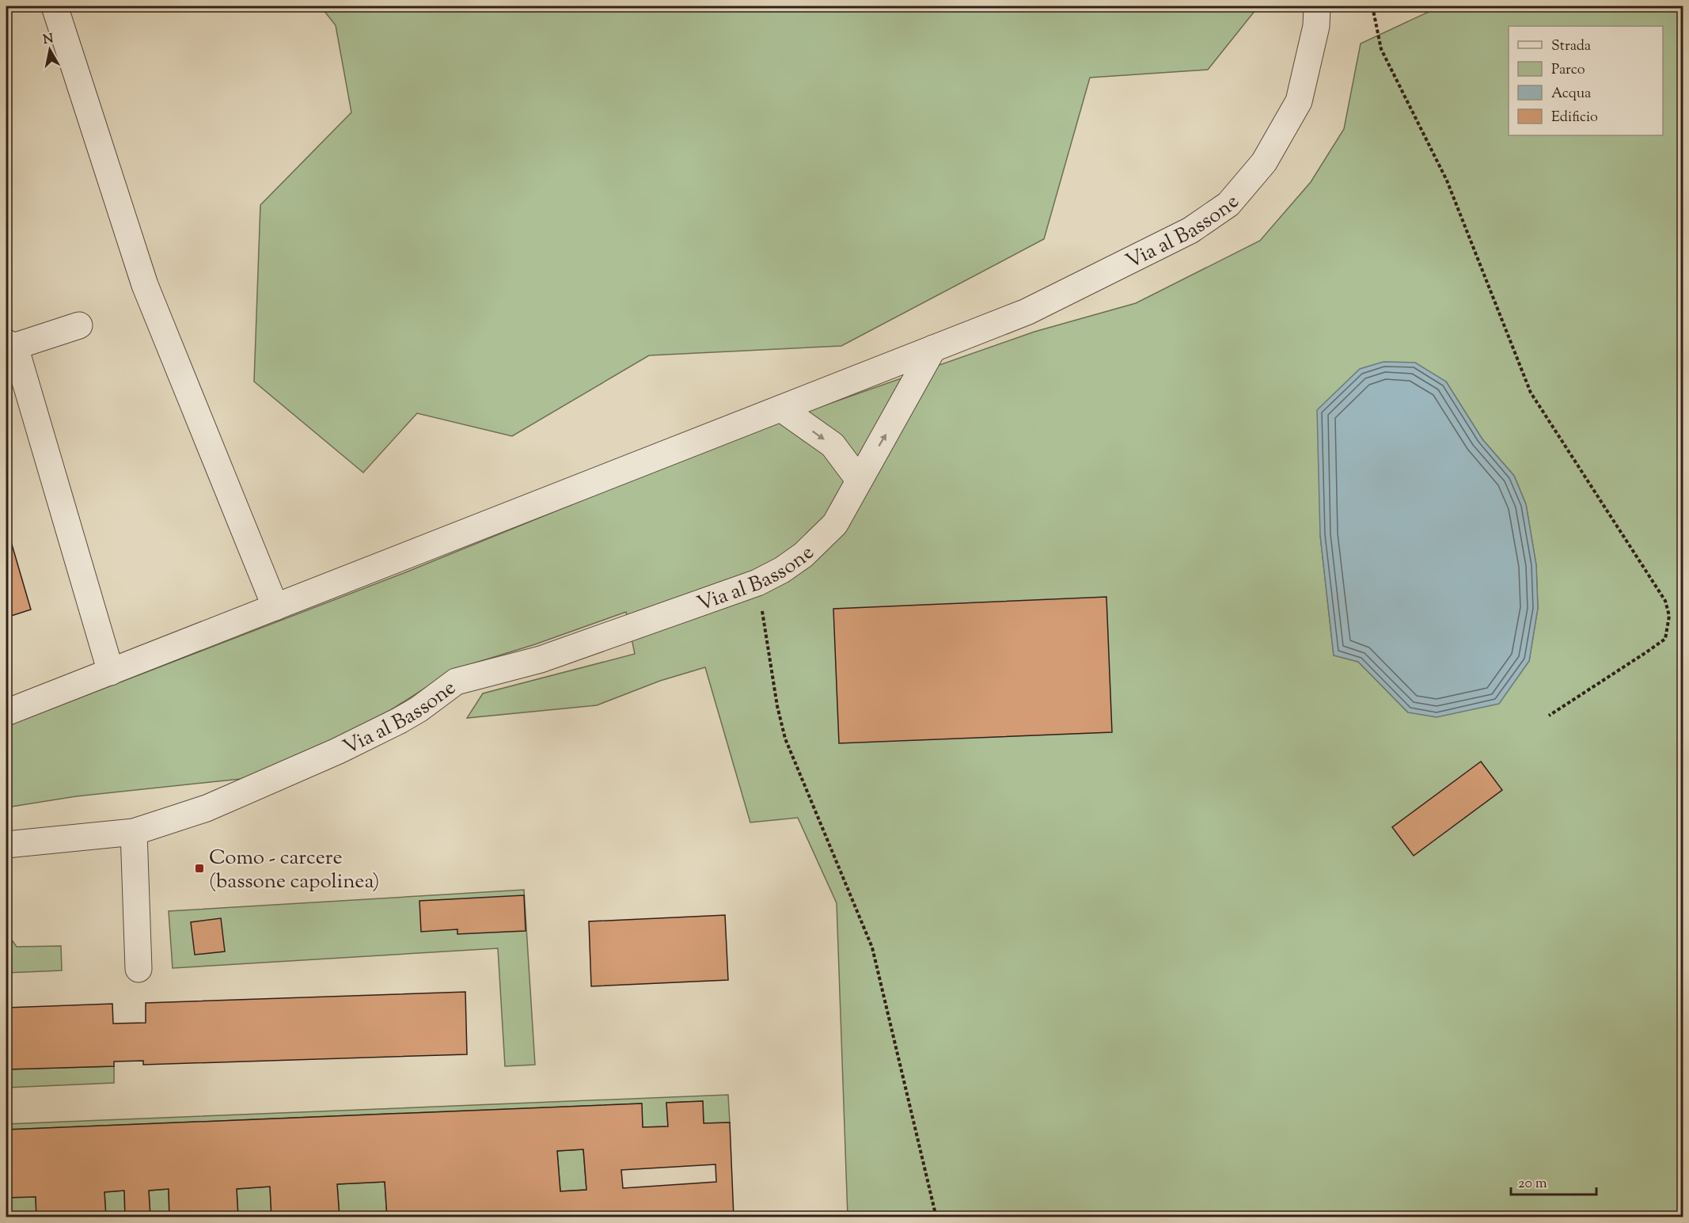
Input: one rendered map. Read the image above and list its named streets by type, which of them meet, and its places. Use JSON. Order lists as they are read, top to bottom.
{
  "streets": {
    "street": ["Via al Bassone"]
  },
  "places": {
    "transit": ["Como - carcere (bassone capolinea)"]
  },
  "legend": [
    "Strada",
    "Parco",
    "Acqua",
    "Edificio"
  ],
  "scale_bar": "20 m",
  "north": "top"
}
